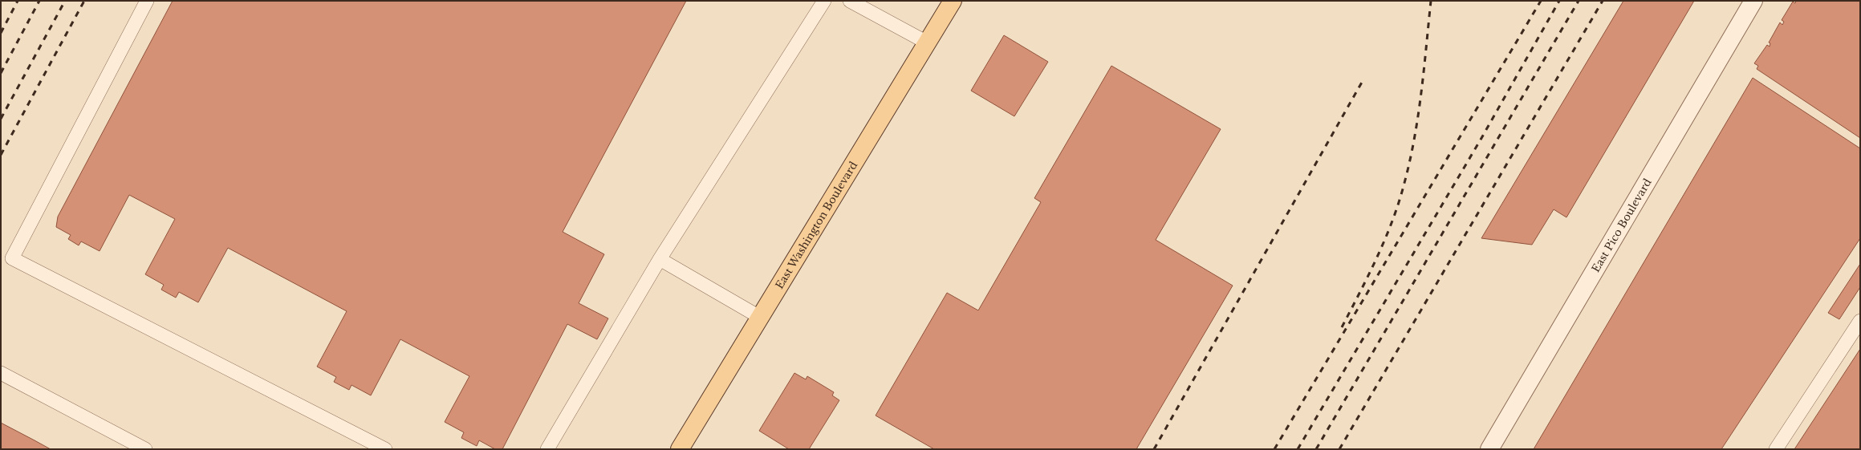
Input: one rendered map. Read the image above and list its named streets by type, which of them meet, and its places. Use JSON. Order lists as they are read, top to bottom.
{
  "streets": {
    "main road": ["East Washington Boulevard"],
    "street": ["East Pico Boulevard"]
  }
}
